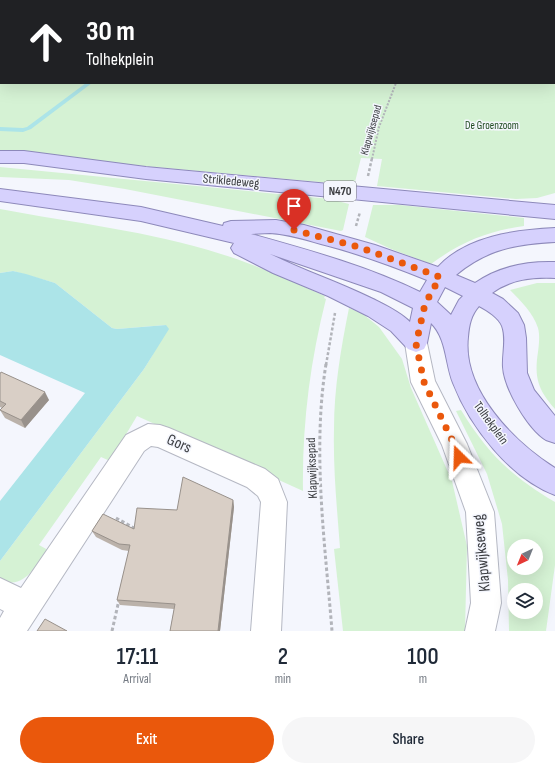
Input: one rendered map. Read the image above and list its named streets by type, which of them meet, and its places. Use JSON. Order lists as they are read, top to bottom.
{
  "streets": {
    "main road": ["Strikledeweg", "N470", "Tolhekplein"],
    "street": ["Gors", "Klapwijkseweg"],
    "path": ["Klapwijksepad"]
  },
  "crossings": [
    ["Strikledeweg", "N470"]
  ],
  "parks": ["De Groenzoom"],
  "north": "bottom left",
  "page": {
    "turn": ["30 m", "Tolhekplein"],
    "eta": [
      "17:11",
      "Arrival",
      "2",
      "min",
      "100",
      "m"
    ],
    "buttons": ["Exit", "Share"]
  }
}
